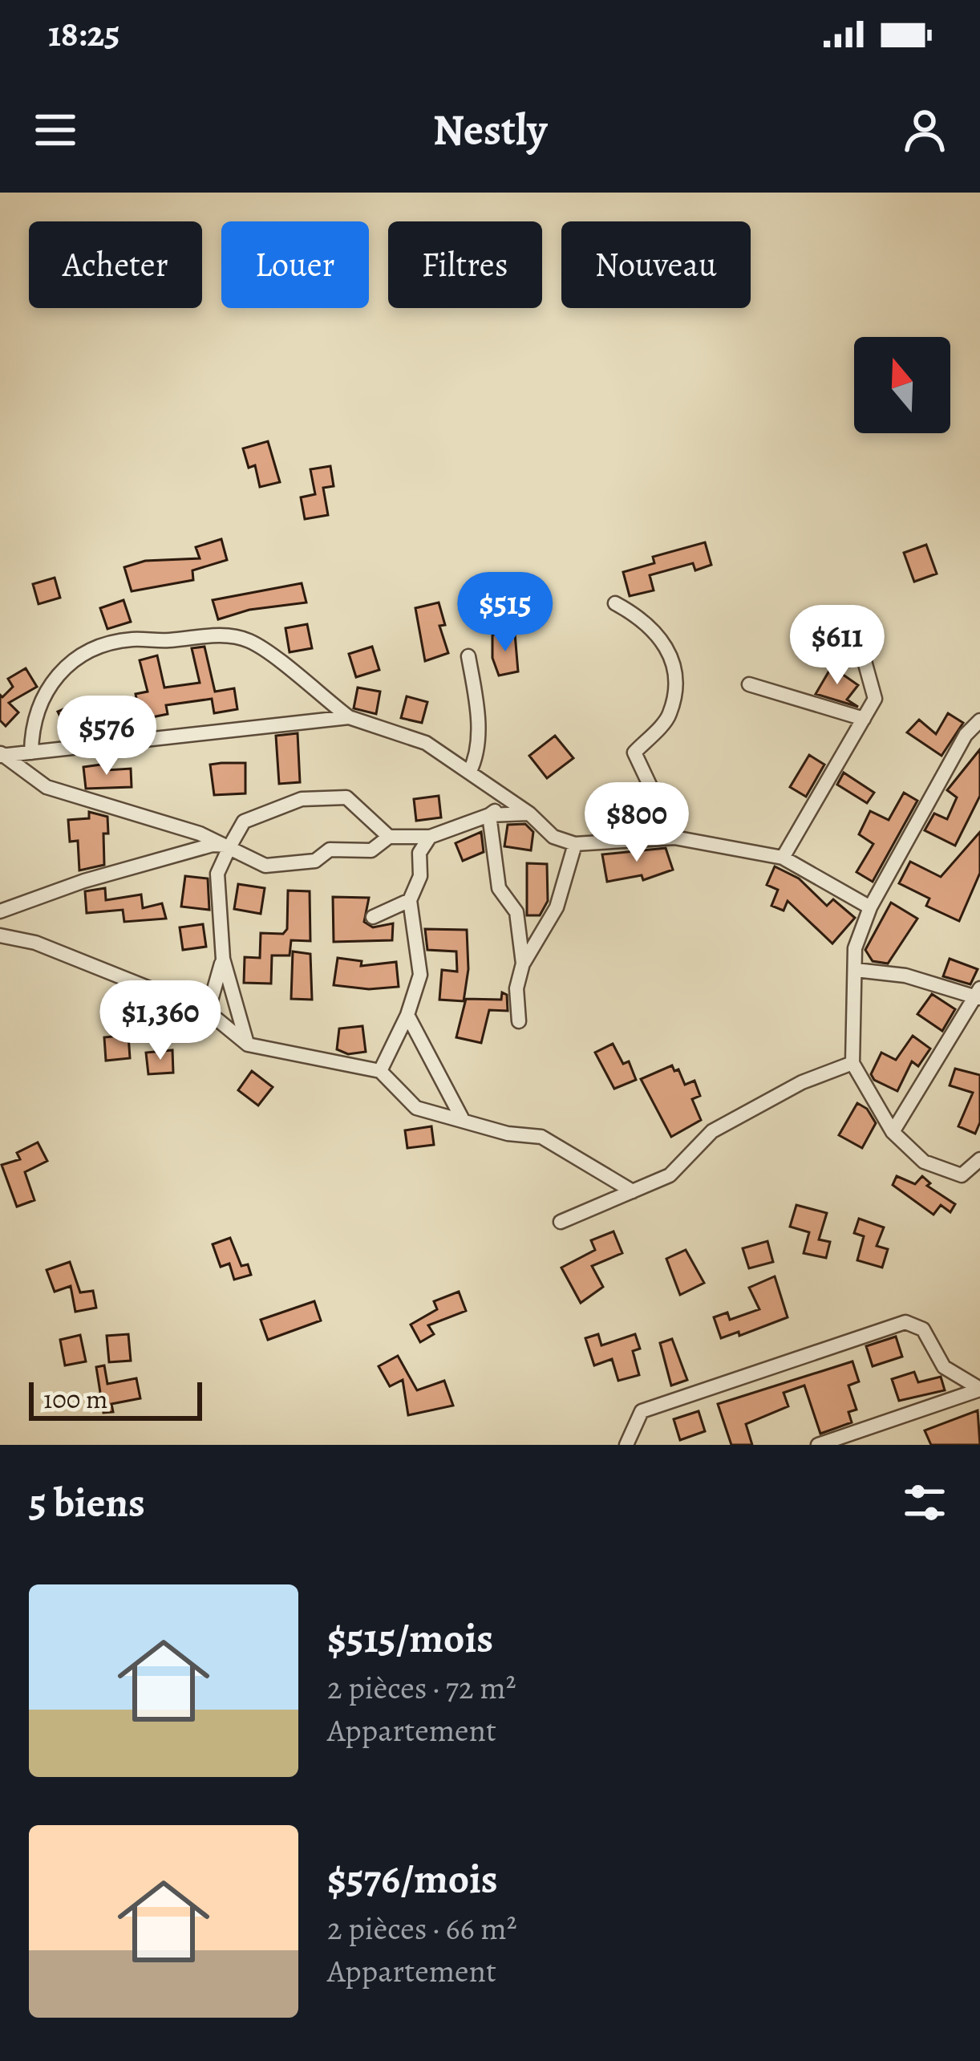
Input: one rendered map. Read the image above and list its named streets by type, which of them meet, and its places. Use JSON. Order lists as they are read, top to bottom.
{
  "scale_bar": "100 m",
  "north": "top",
  "page": {
    "status": "18:25",
    "header": "Nestly",
    "chip": [
      "Acheter",
      "Louer",
      "Filtres",
      "Nouveau"
    ],
    "price": [
      "$515",
      "$611",
      "$576",
      "$800",
      "$1,360"
    ],
    "scale": "100 m",
    "heading": "5 biens",
    "list": [
      {
        "name": "$515/mois",
        "note": "2 pièces · 72 m² · Appartement"
      },
      {
        "name": "$576/mois",
        "note": "2 pièces · 66 m² · Appartement"
      }
    ]
  }
}
